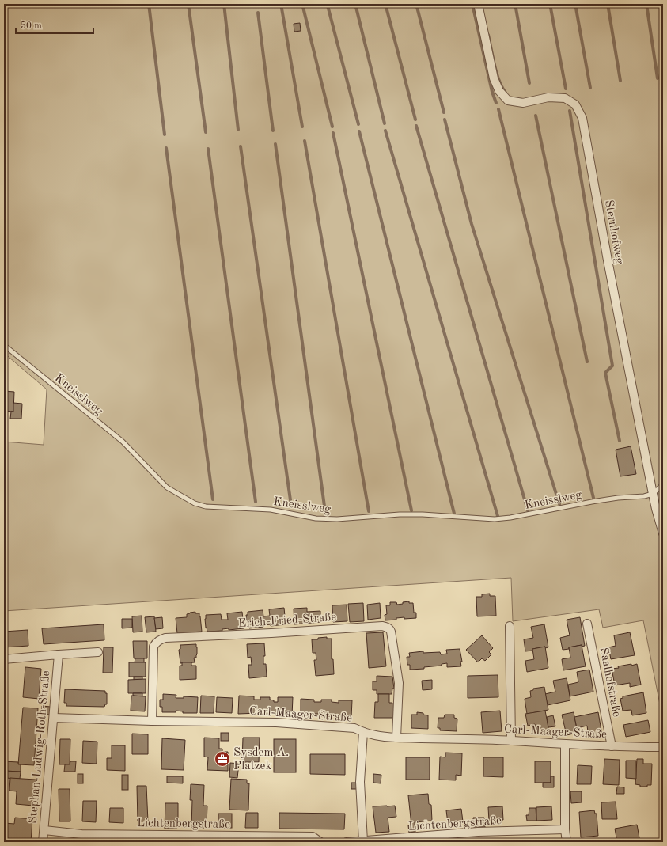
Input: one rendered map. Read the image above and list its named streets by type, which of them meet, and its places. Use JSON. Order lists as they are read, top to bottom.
{
  "streets": {
    "street": [
      "Sternhofweg",
      "Erich-Fried-Straße",
      "Saalhofstraße",
      "Carl-Maager-Straße",
      "Stephan-Ludwig-Roth-Straße",
      "Lichtenbergstraße"
    ],
    "lane": ["Kneisslweg"]
  },
  "crossings": [
    ["Sternhofweg", "Kneisslweg"],
    ["Erich-Fried-Straße", "Carl-Maager-Straße"],
    ["Saalhofstraße", "Carl-Maager-Straße"],
    ["Carl-Maager-Straße", "Stephan-Ludwig-Roth-Straße"],
    ["Stephan-Ludwig-Roth-Straße", "Lichtenbergstraße"]
  ],
  "places": {
    "office": ["Sysdem A. Platzek"]
  },
  "scale_bar": "50 m"
}
